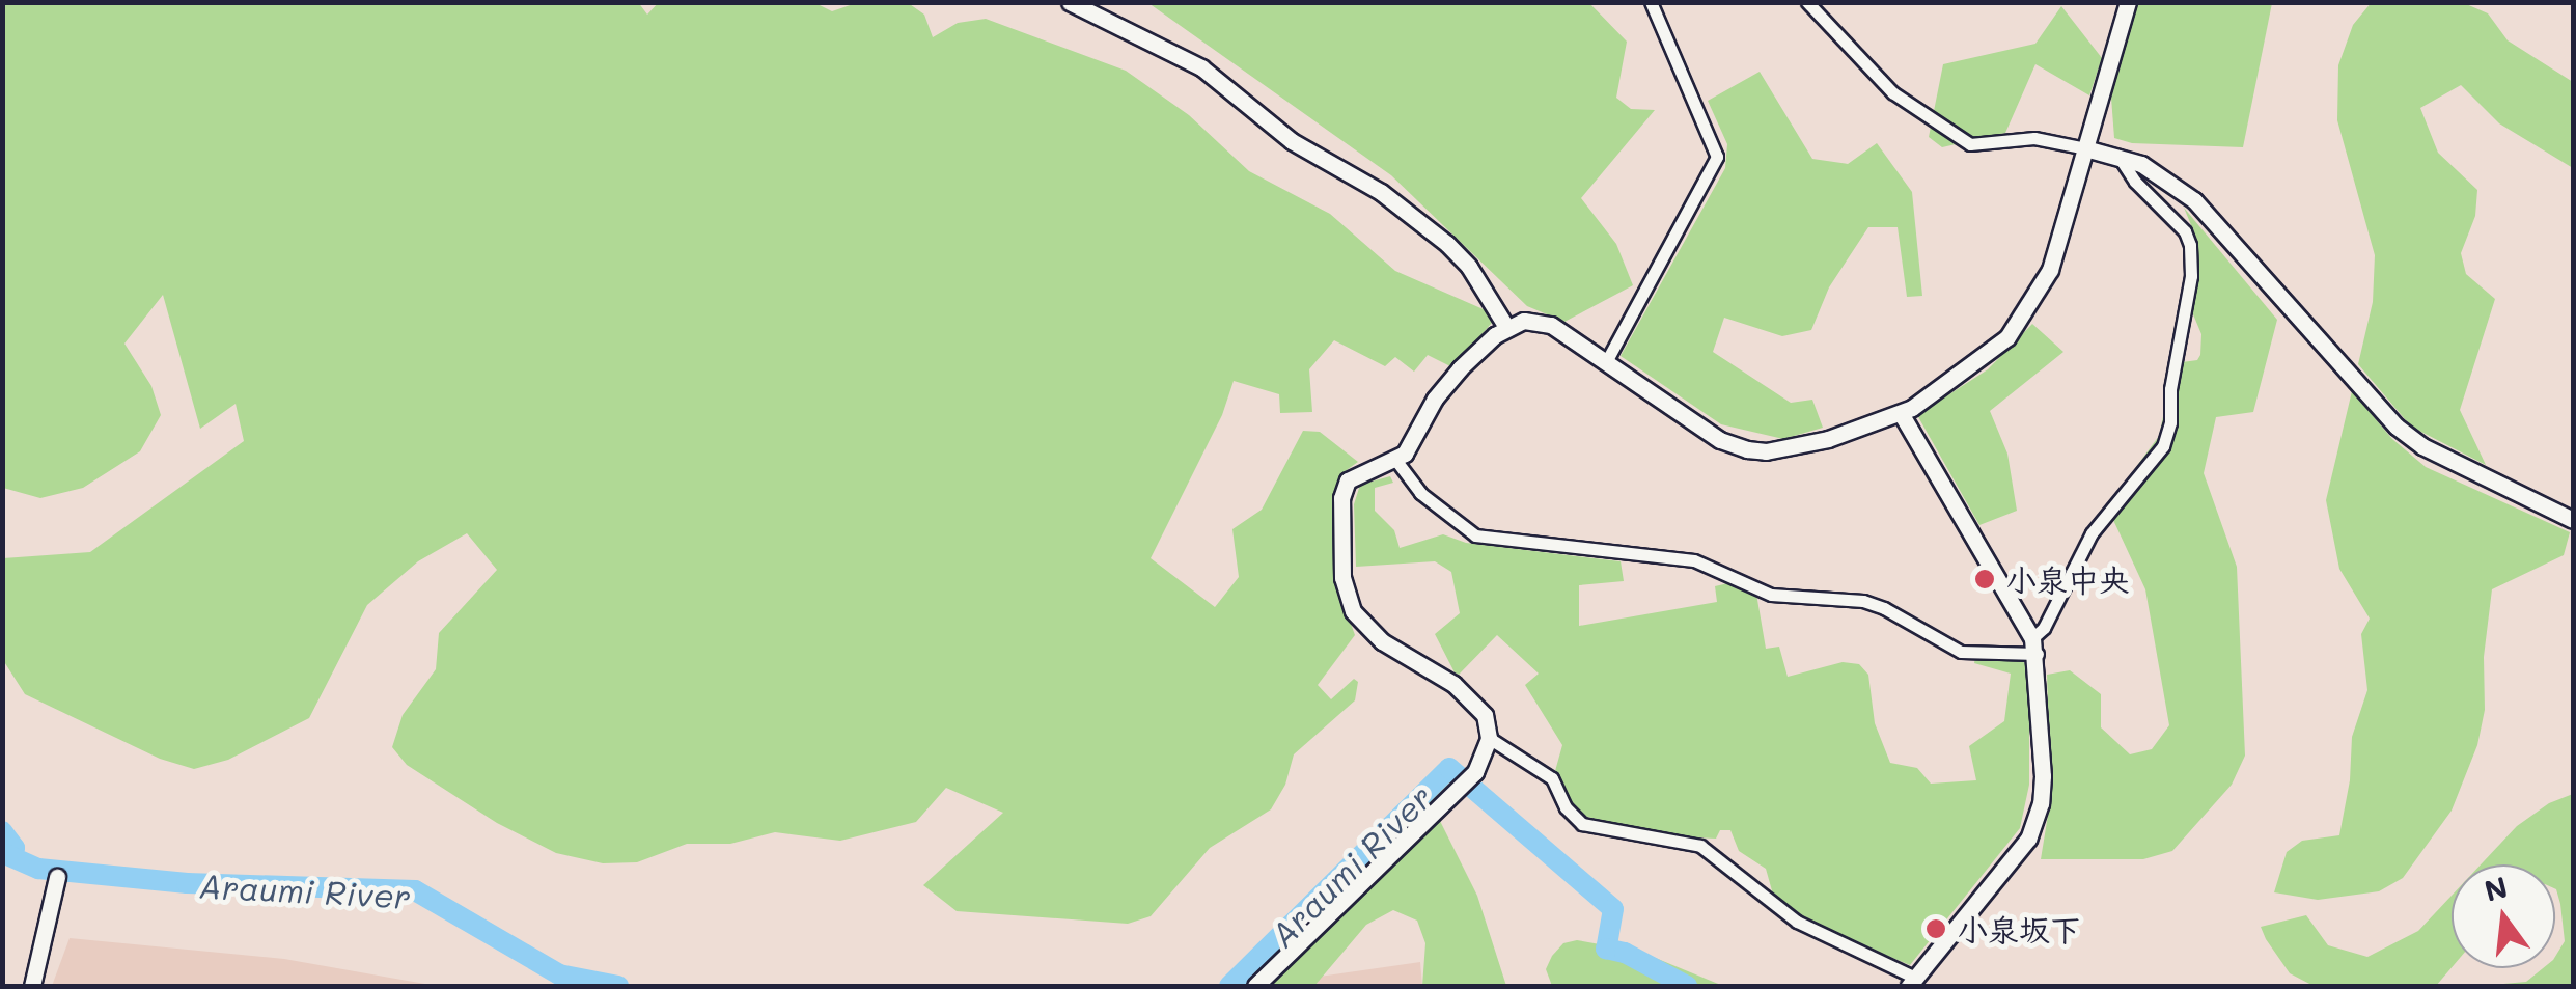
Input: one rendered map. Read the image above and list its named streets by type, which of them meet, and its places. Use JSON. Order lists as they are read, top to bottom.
{
  "water": ["Araumi River"],
  "places": ["小泉中央", "小泉坂下"],
  "north": "top"
}
